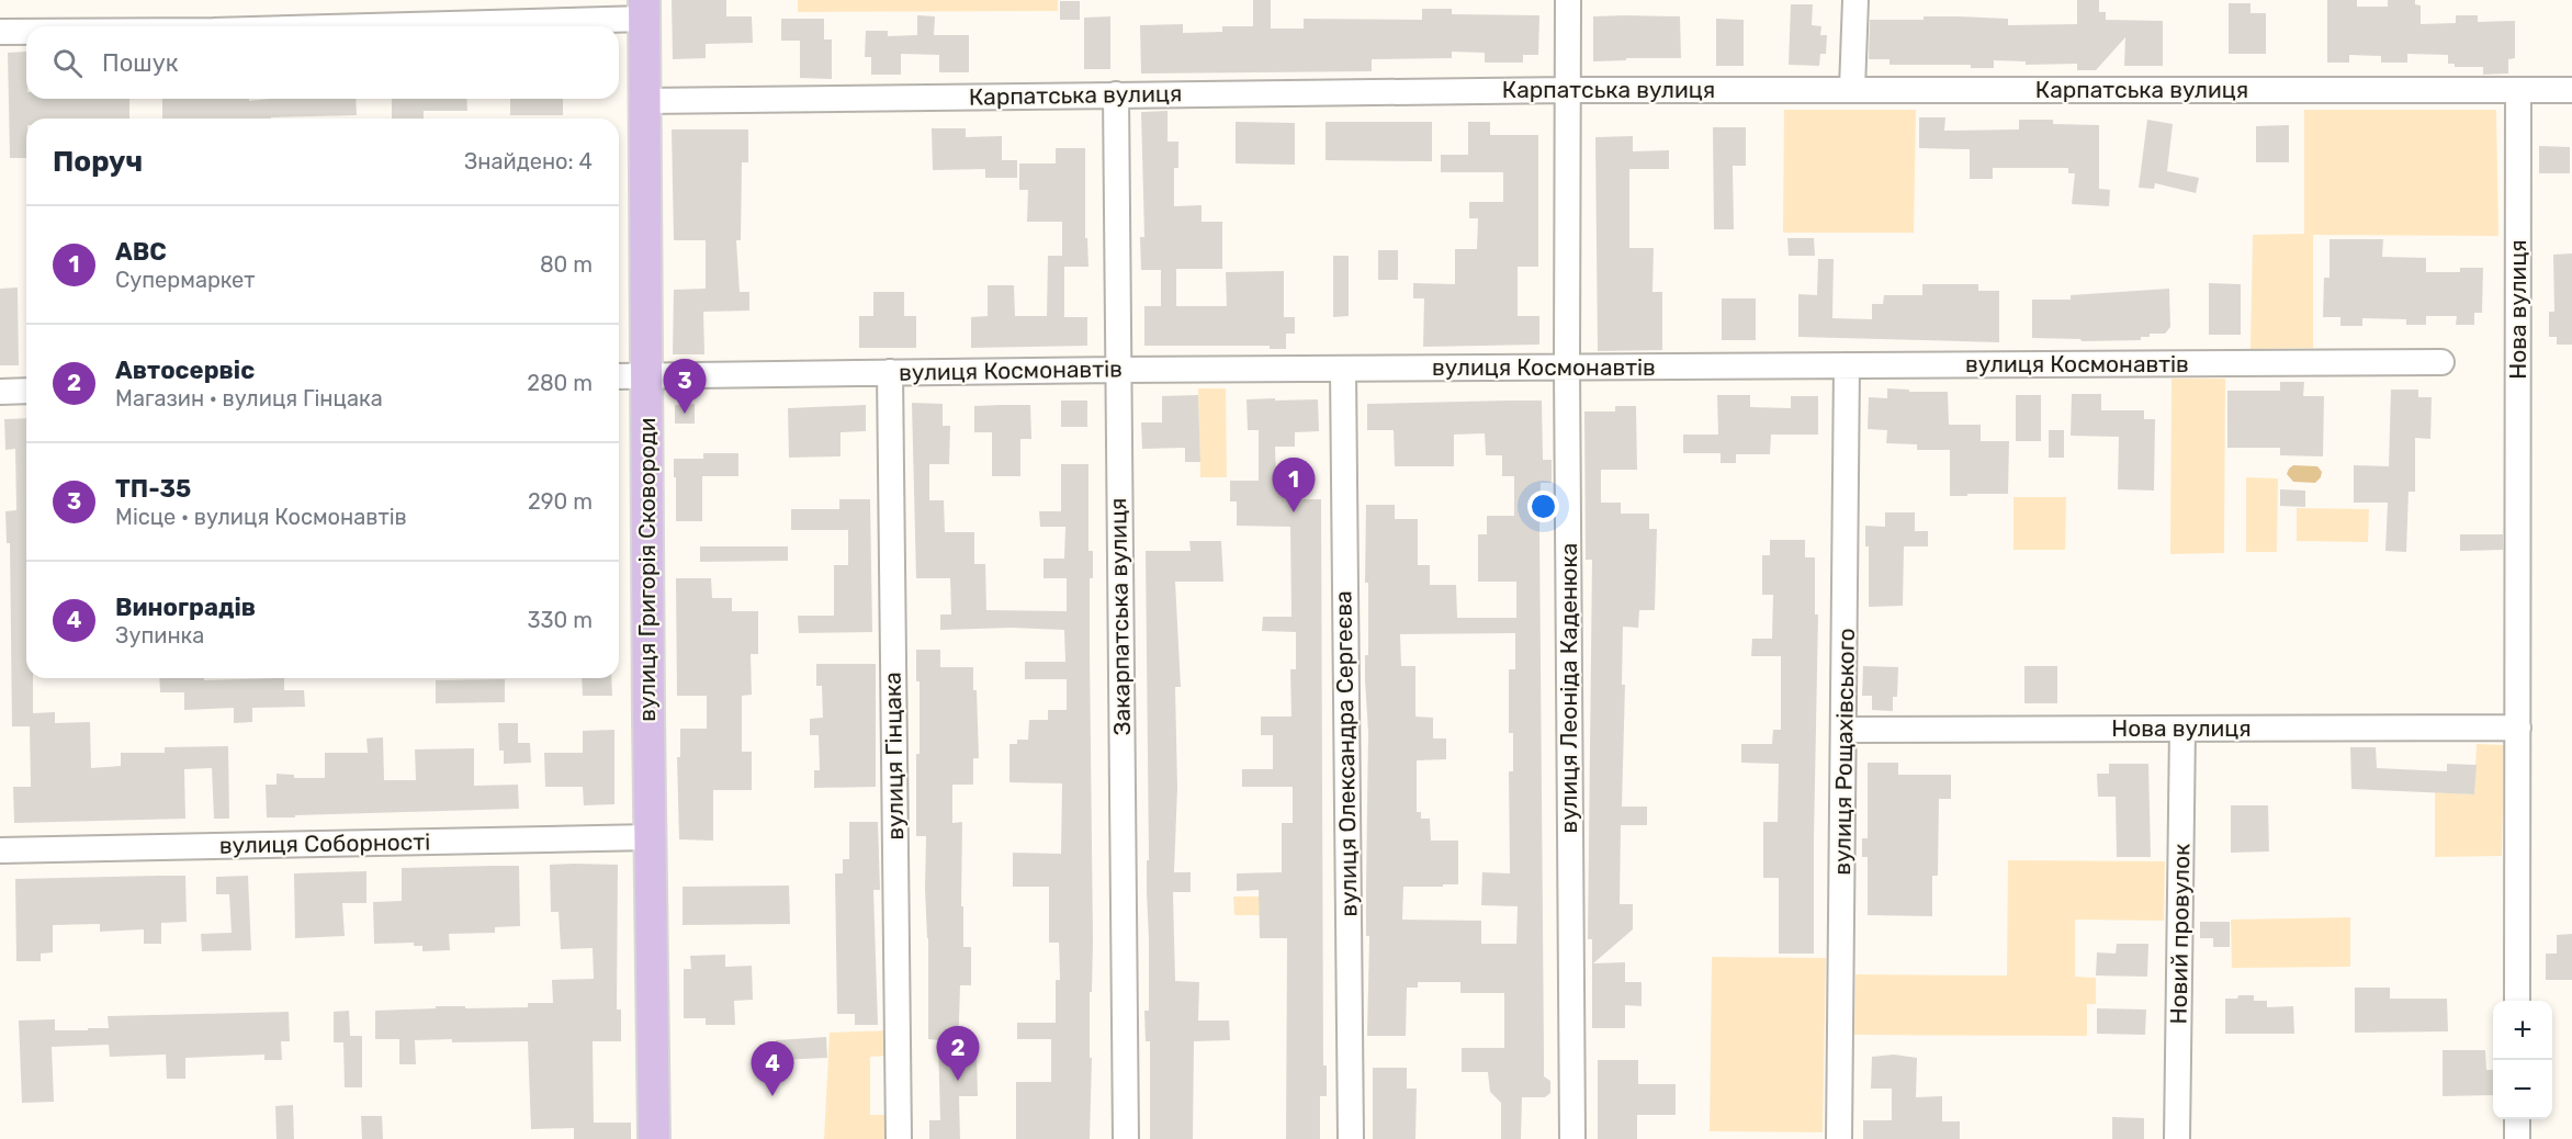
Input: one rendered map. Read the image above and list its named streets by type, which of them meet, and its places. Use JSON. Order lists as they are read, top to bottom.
{
  "streets": {
    "main road": ["вулиця Григорія Сковороди"],
    "street": [
      "Карпатська вулиця",
      "Нова вулиця",
      "вулиця Космонавтів",
      "Закарпатська вулиця",
      "вулиця Леоніда Каденюка",
      "вулиця Рощахівського",
      "вулиця Олександра Сергеєва",
      "вулиця Гінцака",
      "вулиця Соборності",
      "Новий провулок"
    ]
  },
  "crossings": [
    ["Карпатська вулиця", "Нова вулиця"],
    ["Карпатська вулиця", "вулиця Григорія Сковороди"],
    ["Карпатська вулиця", "Закарпатська вулиця"],
    ["Карпатська вулиця", "вулиця Леоніда Каденюка"],
    ["Нова вулиця", "вулиця Рощахівського"],
    ["Нова вулиця", "Новий провулок"],
    ["вулиця Космонавтів", "вулиця Григорія Сковороди"],
    ["вулиця Космонавтів", "Закарпатська вулиця"],
    ["вулиця Космонавтів", "вулиця Леоніда Каденюка"],
    ["вулиця Космонавтів", "вулиця Рощахівського"],
    ["вулиця Космонавтів", "вулиця Олександра Сергеєва"],
    ["вулиця Космонавтів", "вулиця Гінцака"],
    ["вулиця Григорія Сковороди", "вулиця Соборності"]
  ],
  "page": {
    "search": "Пошук",
    "heading": ["Поруч", "Знайдено: 4"],
    "list": [
      {
        "mark": "1",
        "name": "ABC",
        "note": "Супермаркет",
        "value": "80 m"
      },
      {
        "mark": "2",
        "name": "Автосервіс",
        "note": "Магазин · вулиця Гінцака",
        "value": "280 m"
      },
      {
        "mark": "3",
        "name": "ТП-35",
        "note": "Місце · вулиця Космонавтів",
        "value": "290 m"
      },
      {
        "mark": "4",
        "name": "Виноградів",
        "note": "Зупинка",
        "value": "330 m"
      }
    ],
    "pins": [
      "3",
      "1",
      "2",
      "4"
    ],
    "map_buttons": ["+", "−"]
  }
}
